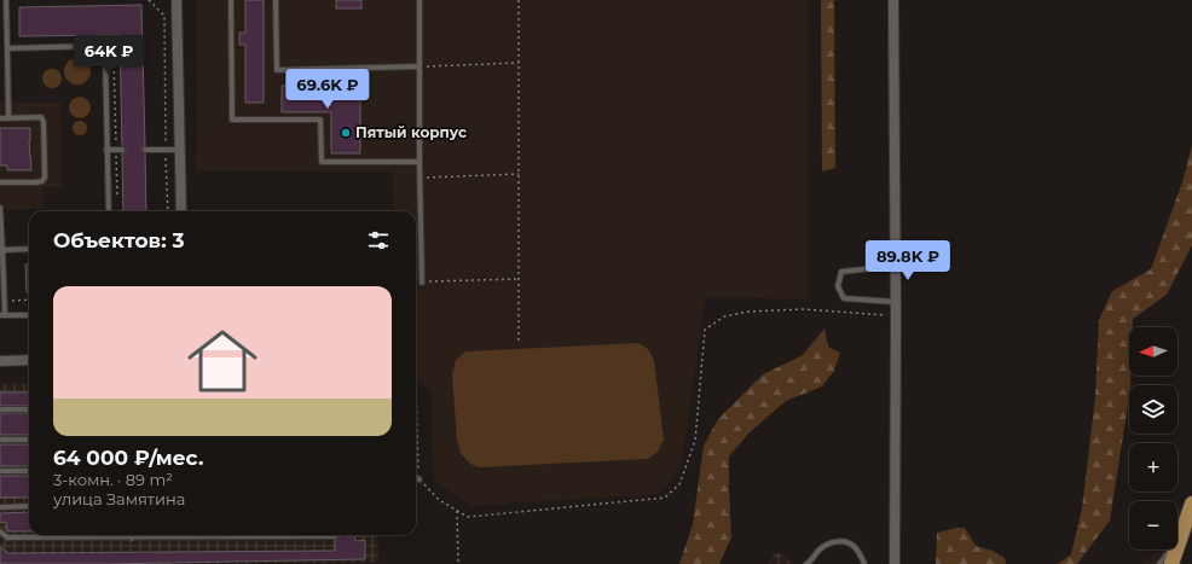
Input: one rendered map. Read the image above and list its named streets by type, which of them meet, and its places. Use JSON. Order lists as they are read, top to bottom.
{
  "places": ["Пятый корпус"],
  "north": "left",
  "page": {
    "price": ["64K ₽", "69.6K ₽", "89.8K ₽"],
    "heading": "Объектов: 3",
    "list": [
      {
        "name": "64 000 ₽/мес.",
        "note": "3-комн. · 89 m² · улица Замятина"
      }
    ],
    "map_buttons": ["+", "−"]
  }
}
